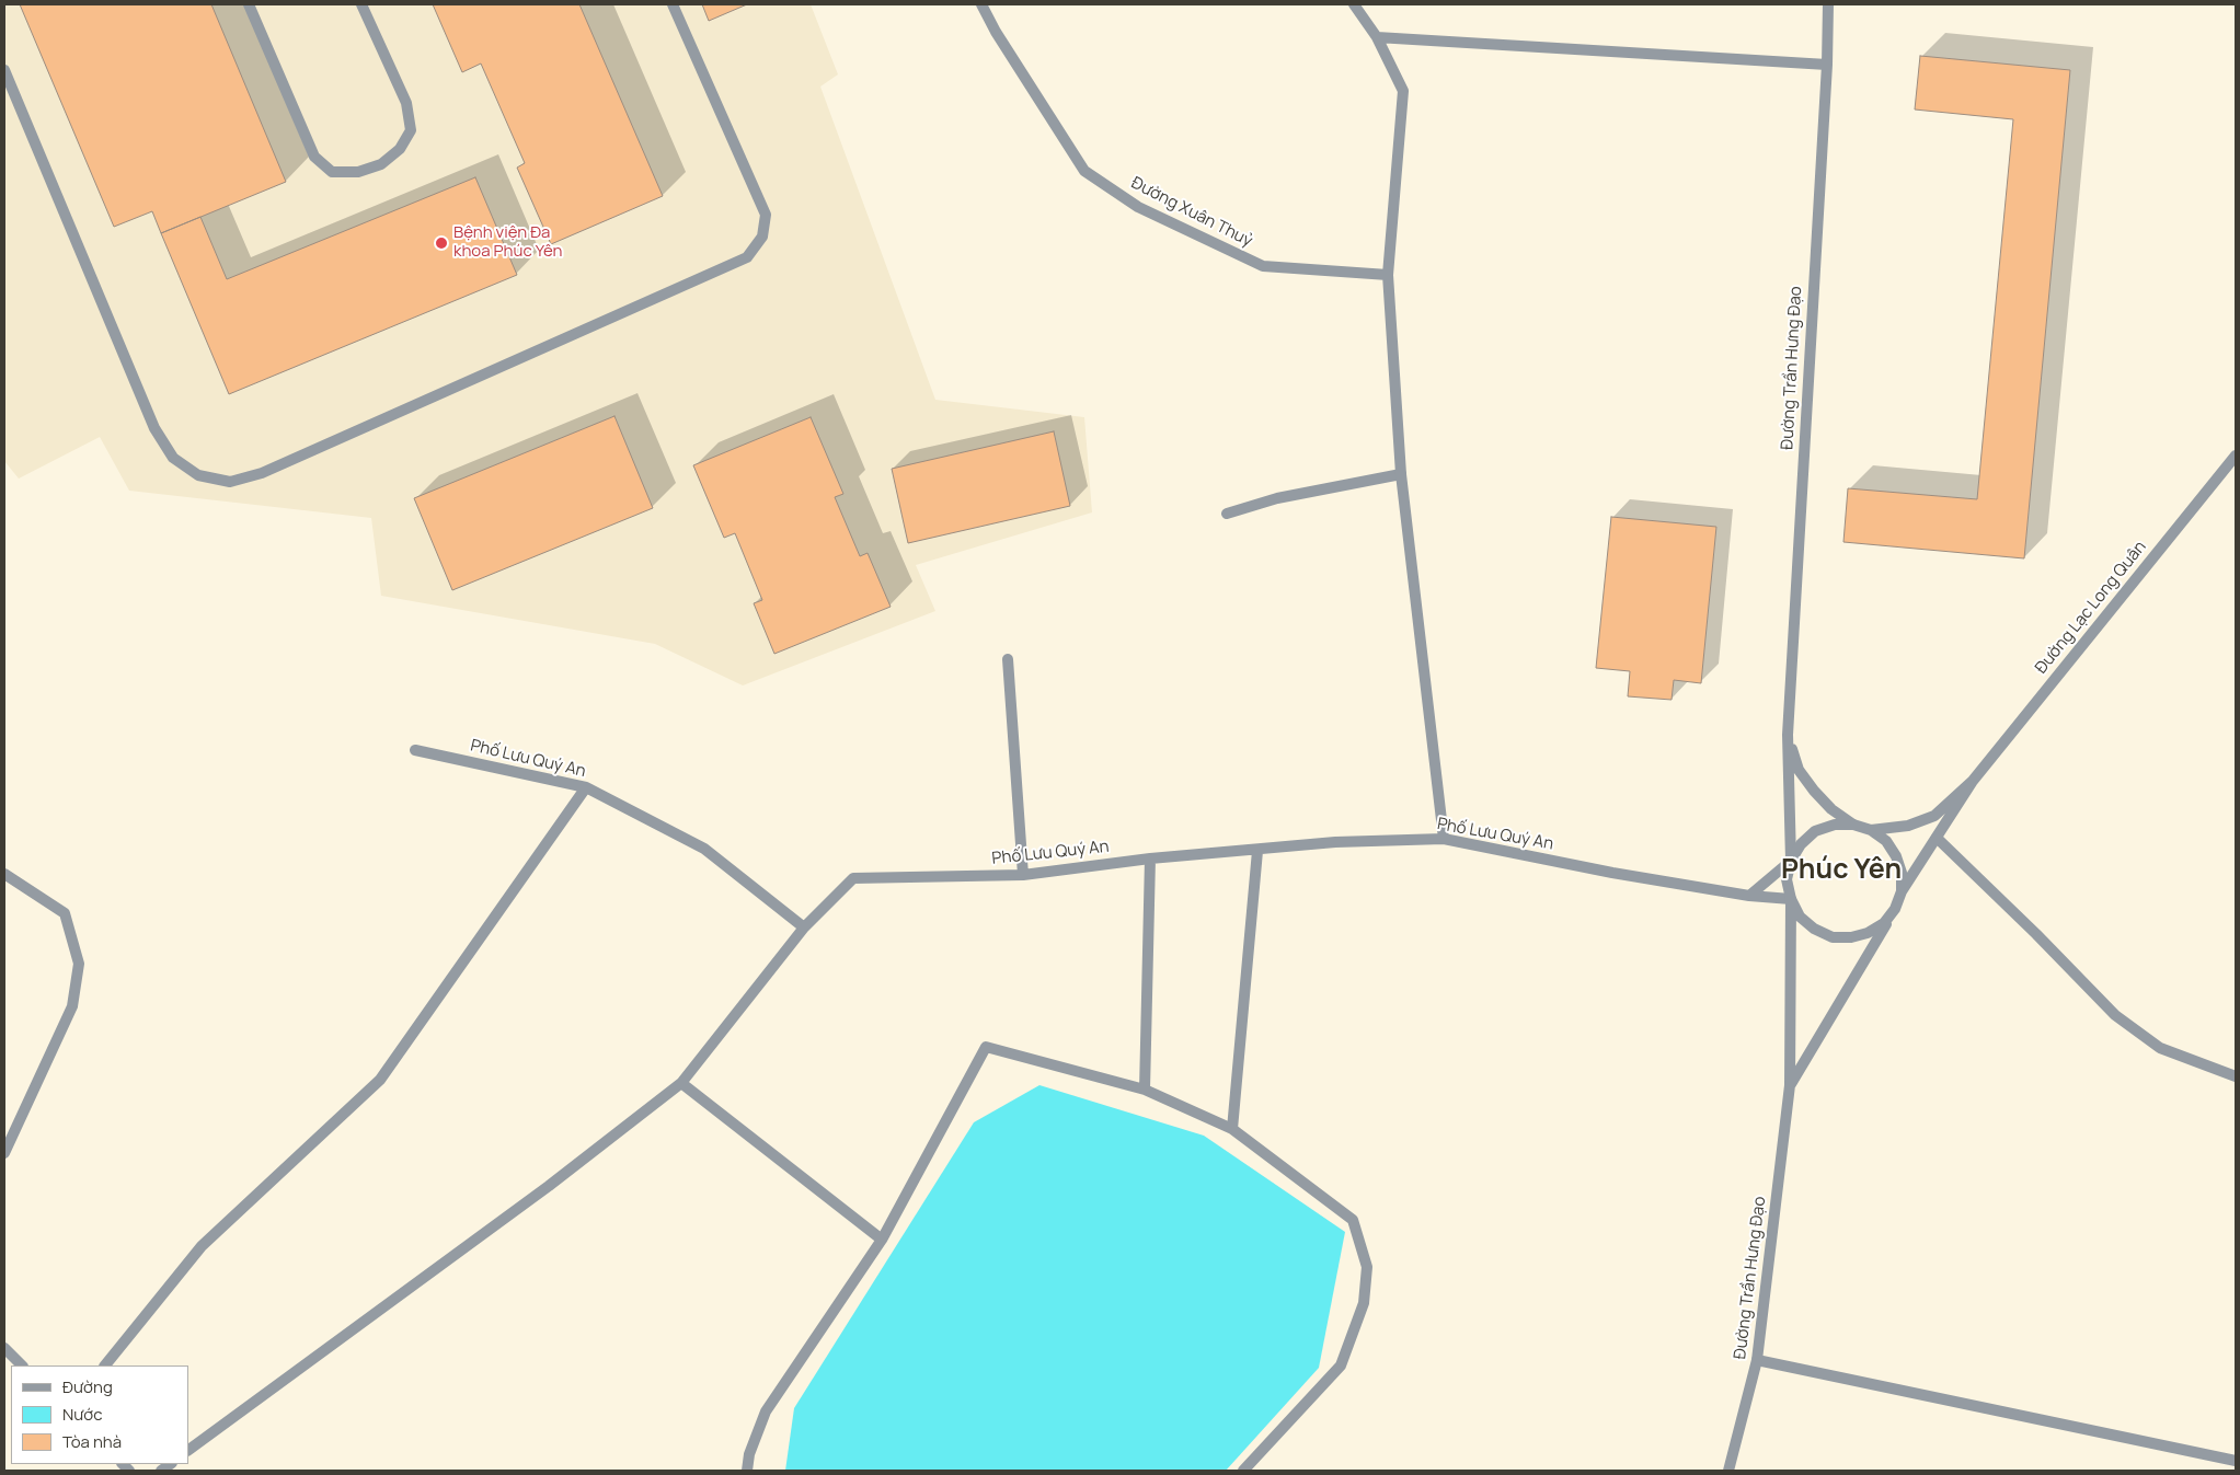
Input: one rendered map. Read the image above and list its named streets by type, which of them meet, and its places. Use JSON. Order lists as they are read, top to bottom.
{
  "streets": {
    "street": [
      "Đường Xuân Thuỷ",
      "Đường Trần Hưng Đạo",
      "Đường Lạc Long Quân",
      "Phố Lưu Quý An"
    ]
  },
  "crossings": [
    ["Đường Trần Hưng Đạo", "Phố Lưu Quý An"]
  ],
  "districts": ["Phúc Yên"],
  "places": ["Bệnh viện Đa khoa Phúc Yên"],
  "legend": ["Đường", "Nước", "Tòa nhà"]
}
